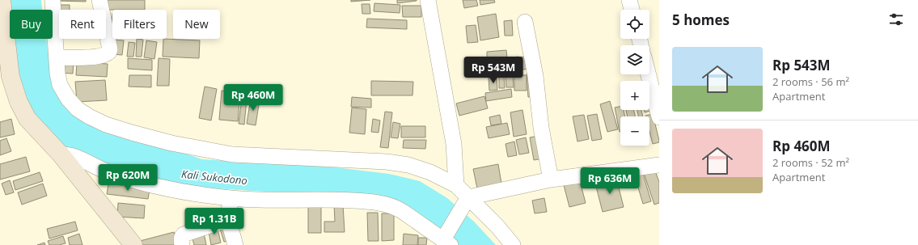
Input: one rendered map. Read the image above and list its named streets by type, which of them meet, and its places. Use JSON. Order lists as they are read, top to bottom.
{
  "water": ["Kali Sukodono"],
  "page": {
    "heading": "5 homes",
    "map_buttons": ["+", "−"],
    "chip": [
      "Buy",
      "Rent",
      "Filters",
      "New"
    ],
    "list": [
      {
        "name": "Rp 543M",
        "note": "2 rooms · 56 m² · Apartment"
      },
      {
        "name": "Rp 460M",
        "note": "2 rooms · 52 m² · Apartment"
      }
    ],
    "price": [
      "Rp 543M",
      "Rp 460M",
      "Rp 620M",
      "Rp 636M",
      "Rp 1.31B"
    ]
  }
}
